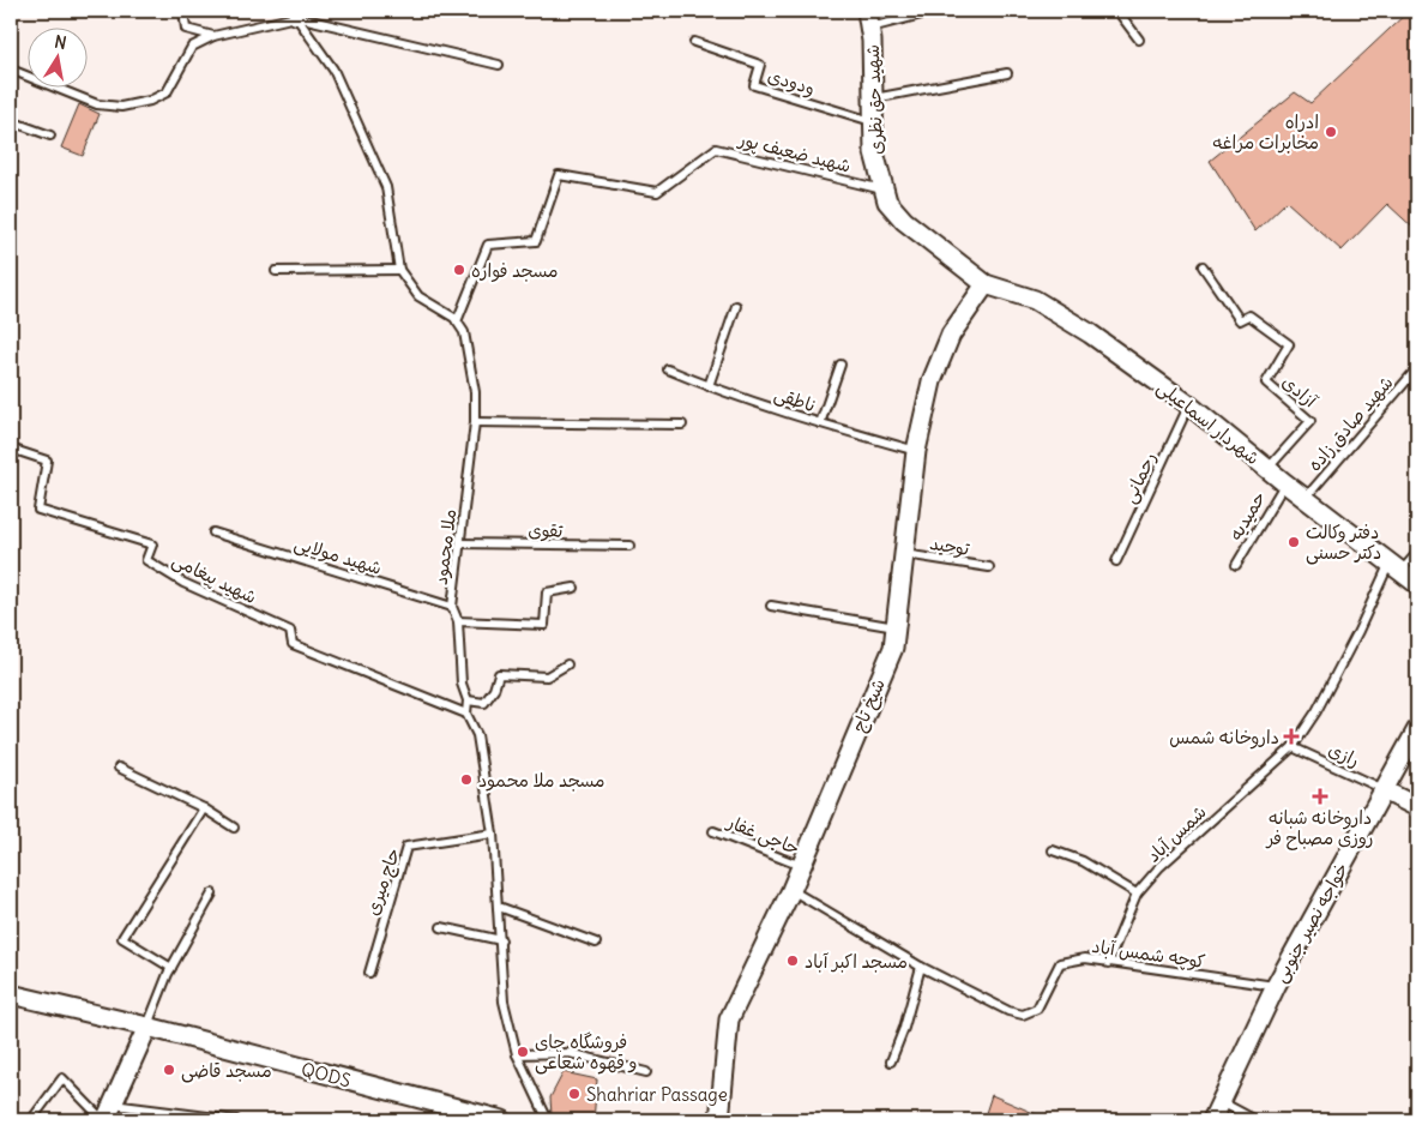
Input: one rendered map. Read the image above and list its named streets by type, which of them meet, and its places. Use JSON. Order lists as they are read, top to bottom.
{
  "streets": {
    "street": [
      "شهید حق نظری",
      "شهردار اسماعیلی",
      "شیخ تاج",
      "خواجه نصیر جنوبی",
      "QODS"
    ],
    "lane": [
      "ودودی",
      "شهید ضعیف پور",
      "آزادی",
      "ناطقی",
      "شهید صادق زاده",
      "رحمانی",
      "حمیدیه",
      "تقوی",
      "توحید",
      "ملا محمود",
      "شهید مولایی",
      "شهید پیغامی",
      "رازی",
      "شمس آباد",
      "حاجی غفار",
      "حاج میری",
      "کوچه شمس آباد"
    ]
  },
  "crossings": [
    ["ودودی", "شهید حق نظری"],
    ["شهید حق نظری", "شهید ضعیف پور"],
    ["شهید حق نظری", "شهردار اسماعیلی"],
    ["شهید حق نظری", "شیخ تاج"],
    ["شهید ضعیف پور", "ملا محمود"],
    ["آزادی", "شهردار اسماعیلی"],
    ["ناطقی", "شیخ تاج"],
    ["شهردار اسماعیلی", "شهید صادق زاده"],
    ["شهردار اسماعیلی", "رحمانی"],
    ["شهردار اسماعیلی", "حمیدیه"],
    ["شهردار اسماعیلی", "شیخ تاج"],
    ["شهردار اسماعیلی", "شمس آباد"],
    ["تقوی", "ملا محمود"],
    ["توحید", "شیخ تاج"],
    ["ملا محمود", "شهید مولایی"],
    ["ملا محمود", "شهید پیغامی"],
    ["ملا محمود", "حاج میری"],
    ["شیخ تاج", "حاجی غفار"],
    ["شیخ تاج", "کوچه شمس آباد"],
    ["رازی", "شمس آباد"],
    ["رازی", "خواجه نصیر جنوبی"],
    ["شمس آباد", "کوچه شمس آباد"],
    ["خواجه نصیر جنوبی", "کوچه شمس آباد"]
  ],
  "places": {
    "other": [
      "ادراه مخابرات مراغه",
      "مسجد فواره",
      "دفتر وکالت دکتر حسنی",
      "مسجد ملا محمود",
      "مسجد اکبر آباد",
      "فروشگاه چای و قهوه شعاعی",
      "مسجد قاضی",
      "Shahriar Passage"
    ],
    "health": ["داروخانه شمس", "داروخانه شبانه روزی مصباح فر"]
  },
  "north": "top"
}
